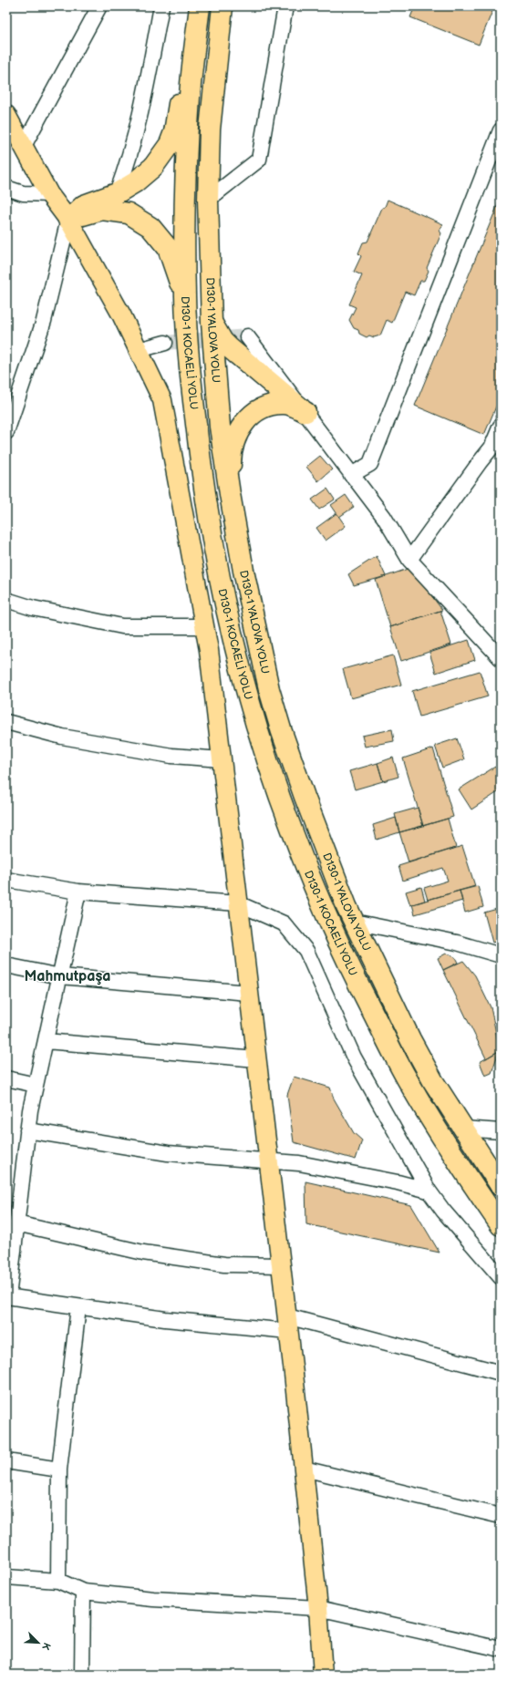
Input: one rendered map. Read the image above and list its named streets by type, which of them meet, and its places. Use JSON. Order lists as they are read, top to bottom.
{
  "streets": {
    "highway": ["D130-1 YALOVA YOLU", "D130-1 KOCAELİ YOLU"]
  },
  "districts": ["Mahmutpaşa"],
  "north": "bottom right"
}
